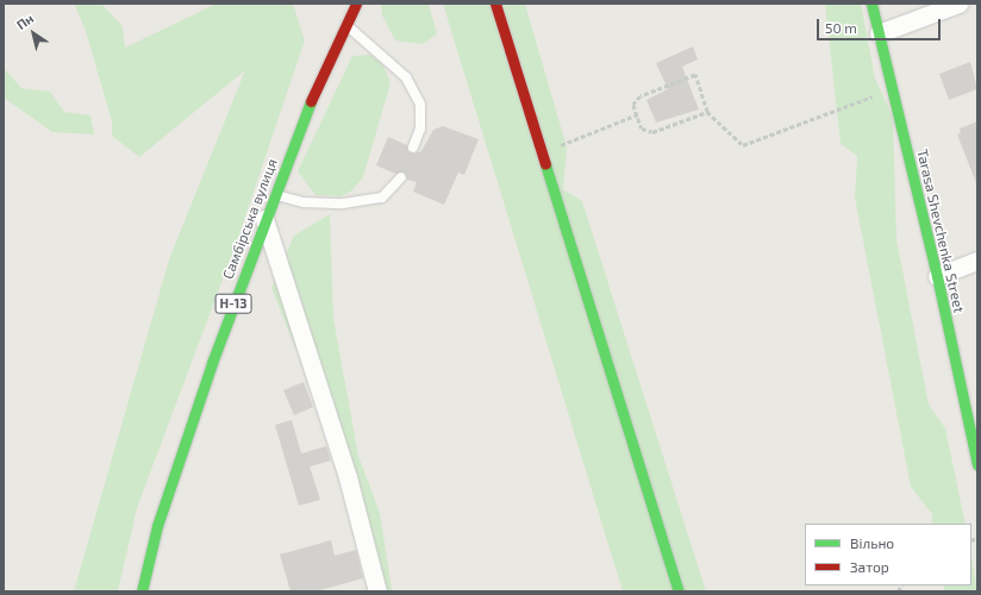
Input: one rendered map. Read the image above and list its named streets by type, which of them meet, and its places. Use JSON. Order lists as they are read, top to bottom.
{
  "streets": {
    "street": ["Самбірська вулиця", "Tarasa Shevchenka Street", "Н-13"]
  },
  "crossings": [
    ["Самбірська вулиця", "Н-13"]
  ],
  "legend": ["Вільно", "Затор"],
  "scale_bar": "50 m",
  "north": "top left"
}
